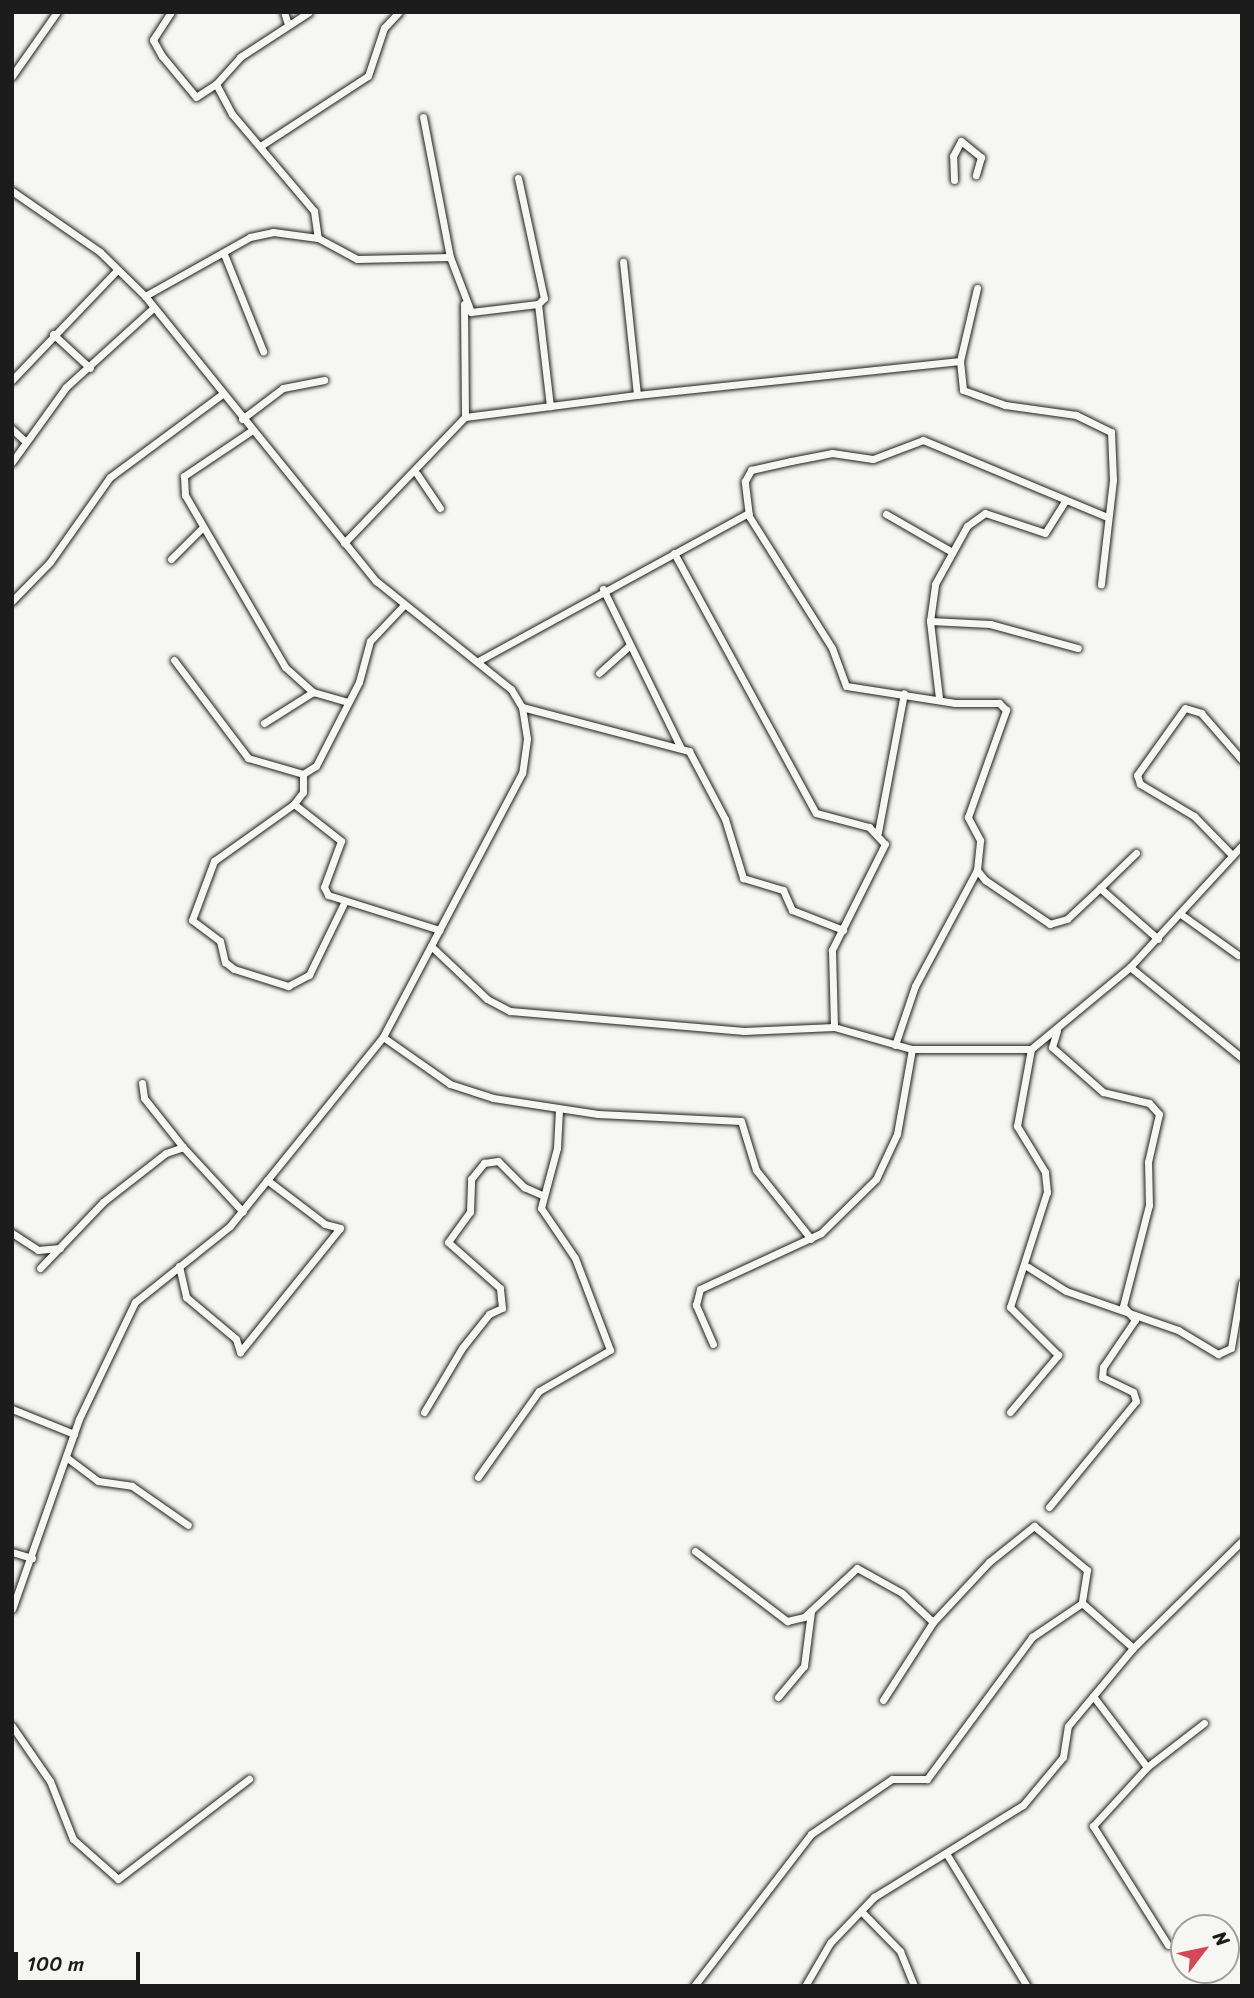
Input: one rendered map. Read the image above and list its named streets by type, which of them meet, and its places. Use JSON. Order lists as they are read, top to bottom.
{
  "scale_bar": "100 m",
  "north": "top right"
}
